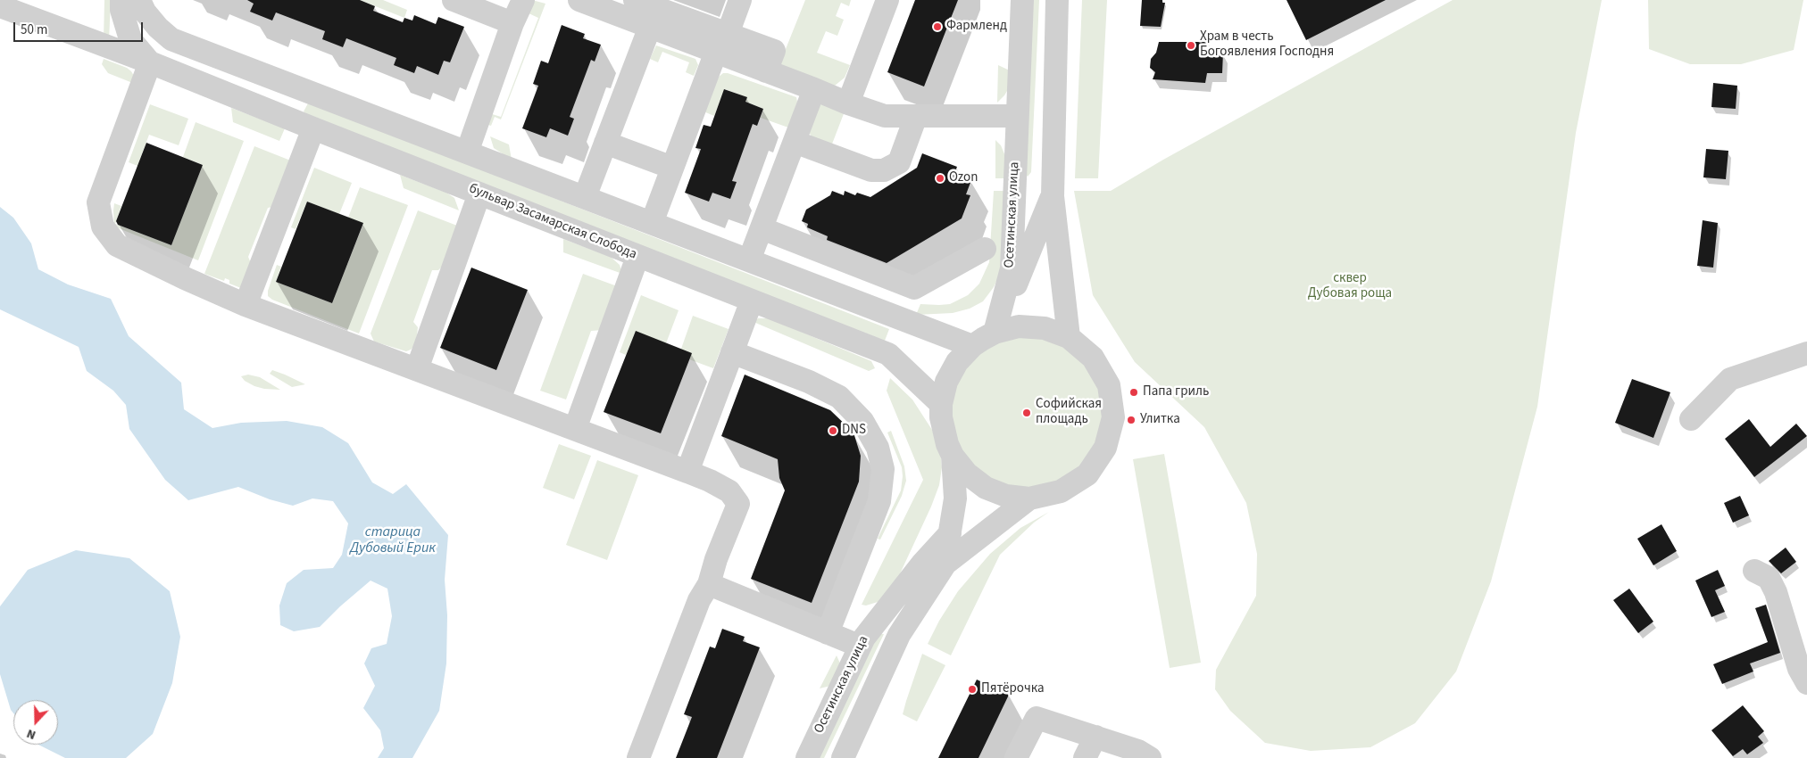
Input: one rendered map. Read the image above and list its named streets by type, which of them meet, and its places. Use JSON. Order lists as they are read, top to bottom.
{
  "streets": {
    "street": ["Осетинская улица", "бульвар Засамарская Слобода"]
  },
  "water": ["старица Дубовый Ерик"],
  "parks": ["сквер Дубовая роща"],
  "places": [
    "Фармленд",
    "Храм в честь Богоявления Господня",
    "Ozon",
    "Папа гриль",
    "Софийская площадь",
    "Улитка",
    "DNS",
    "Пятёрочка"
  ],
  "scale_bar": "50 m",
  "north": "bottom"
}
